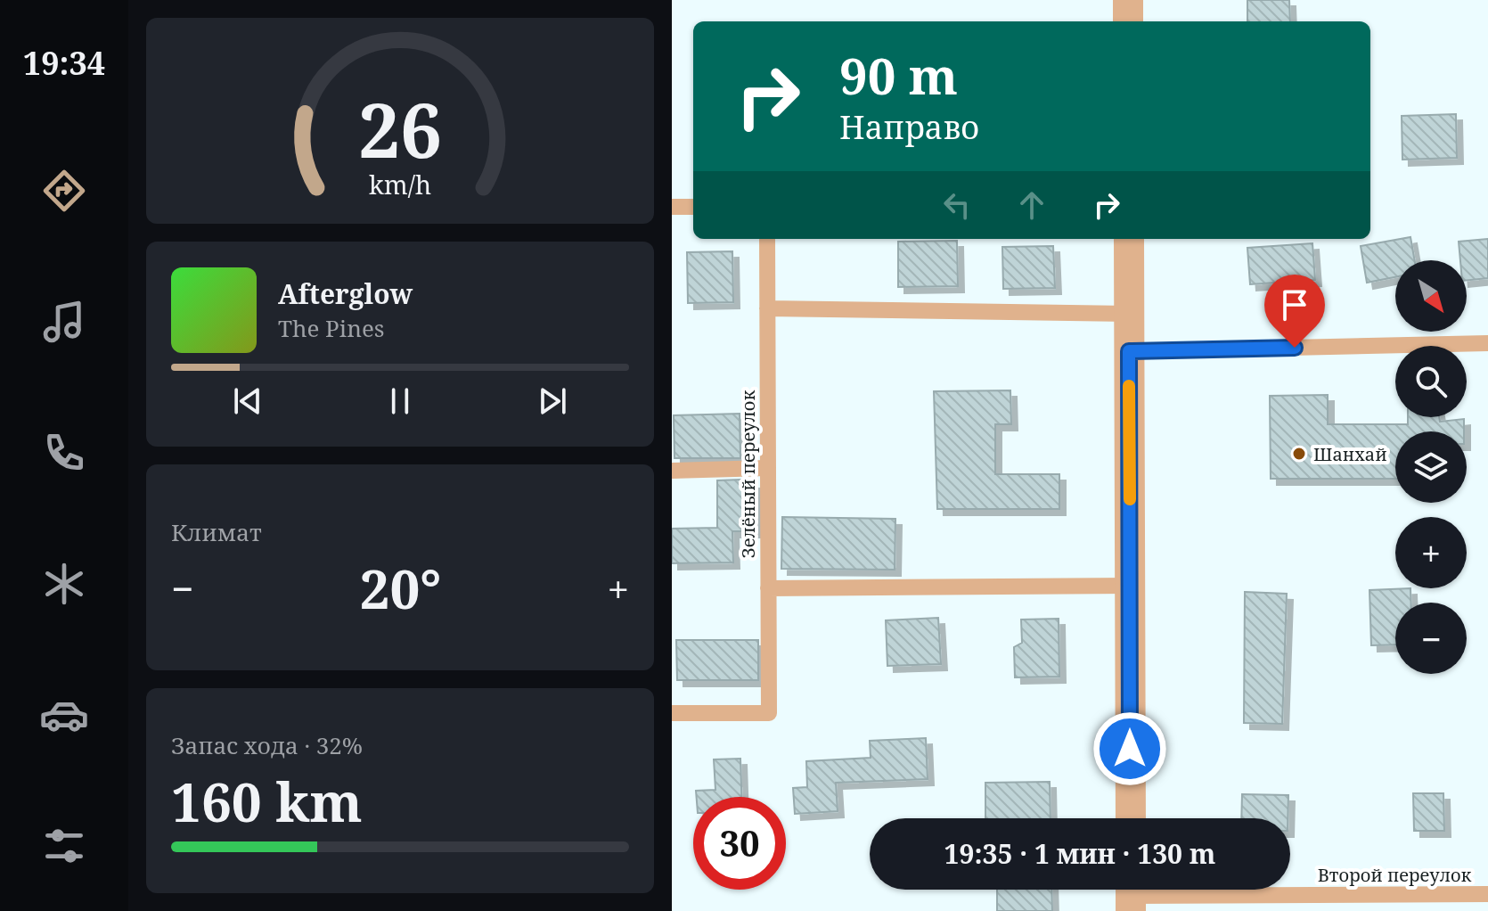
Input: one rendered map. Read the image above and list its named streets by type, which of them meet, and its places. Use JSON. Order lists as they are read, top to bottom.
{
  "streets": {
    "lane": ["Зелёный переулок", "Второй переулок"]
  },
  "places": ["Шанхай"],
  "north": "bottom right",
  "page": {
    "tabs": "19:34",
    "turn": ["90 m", "Направо"],
    "map_buttons": ["+", "−"],
    "song": ["Afterglow", "The Pines"],
    "tile": [
      "Климат",
      ["Запас хода · 32%", "160 km"]
    ],
    "heat": ["−", "20°", "+"],
    "limit": "30",
    "trip": "19:35 · 1 мин · 130 m",
    "gauge": ["26", "km/h"]
  }
}
